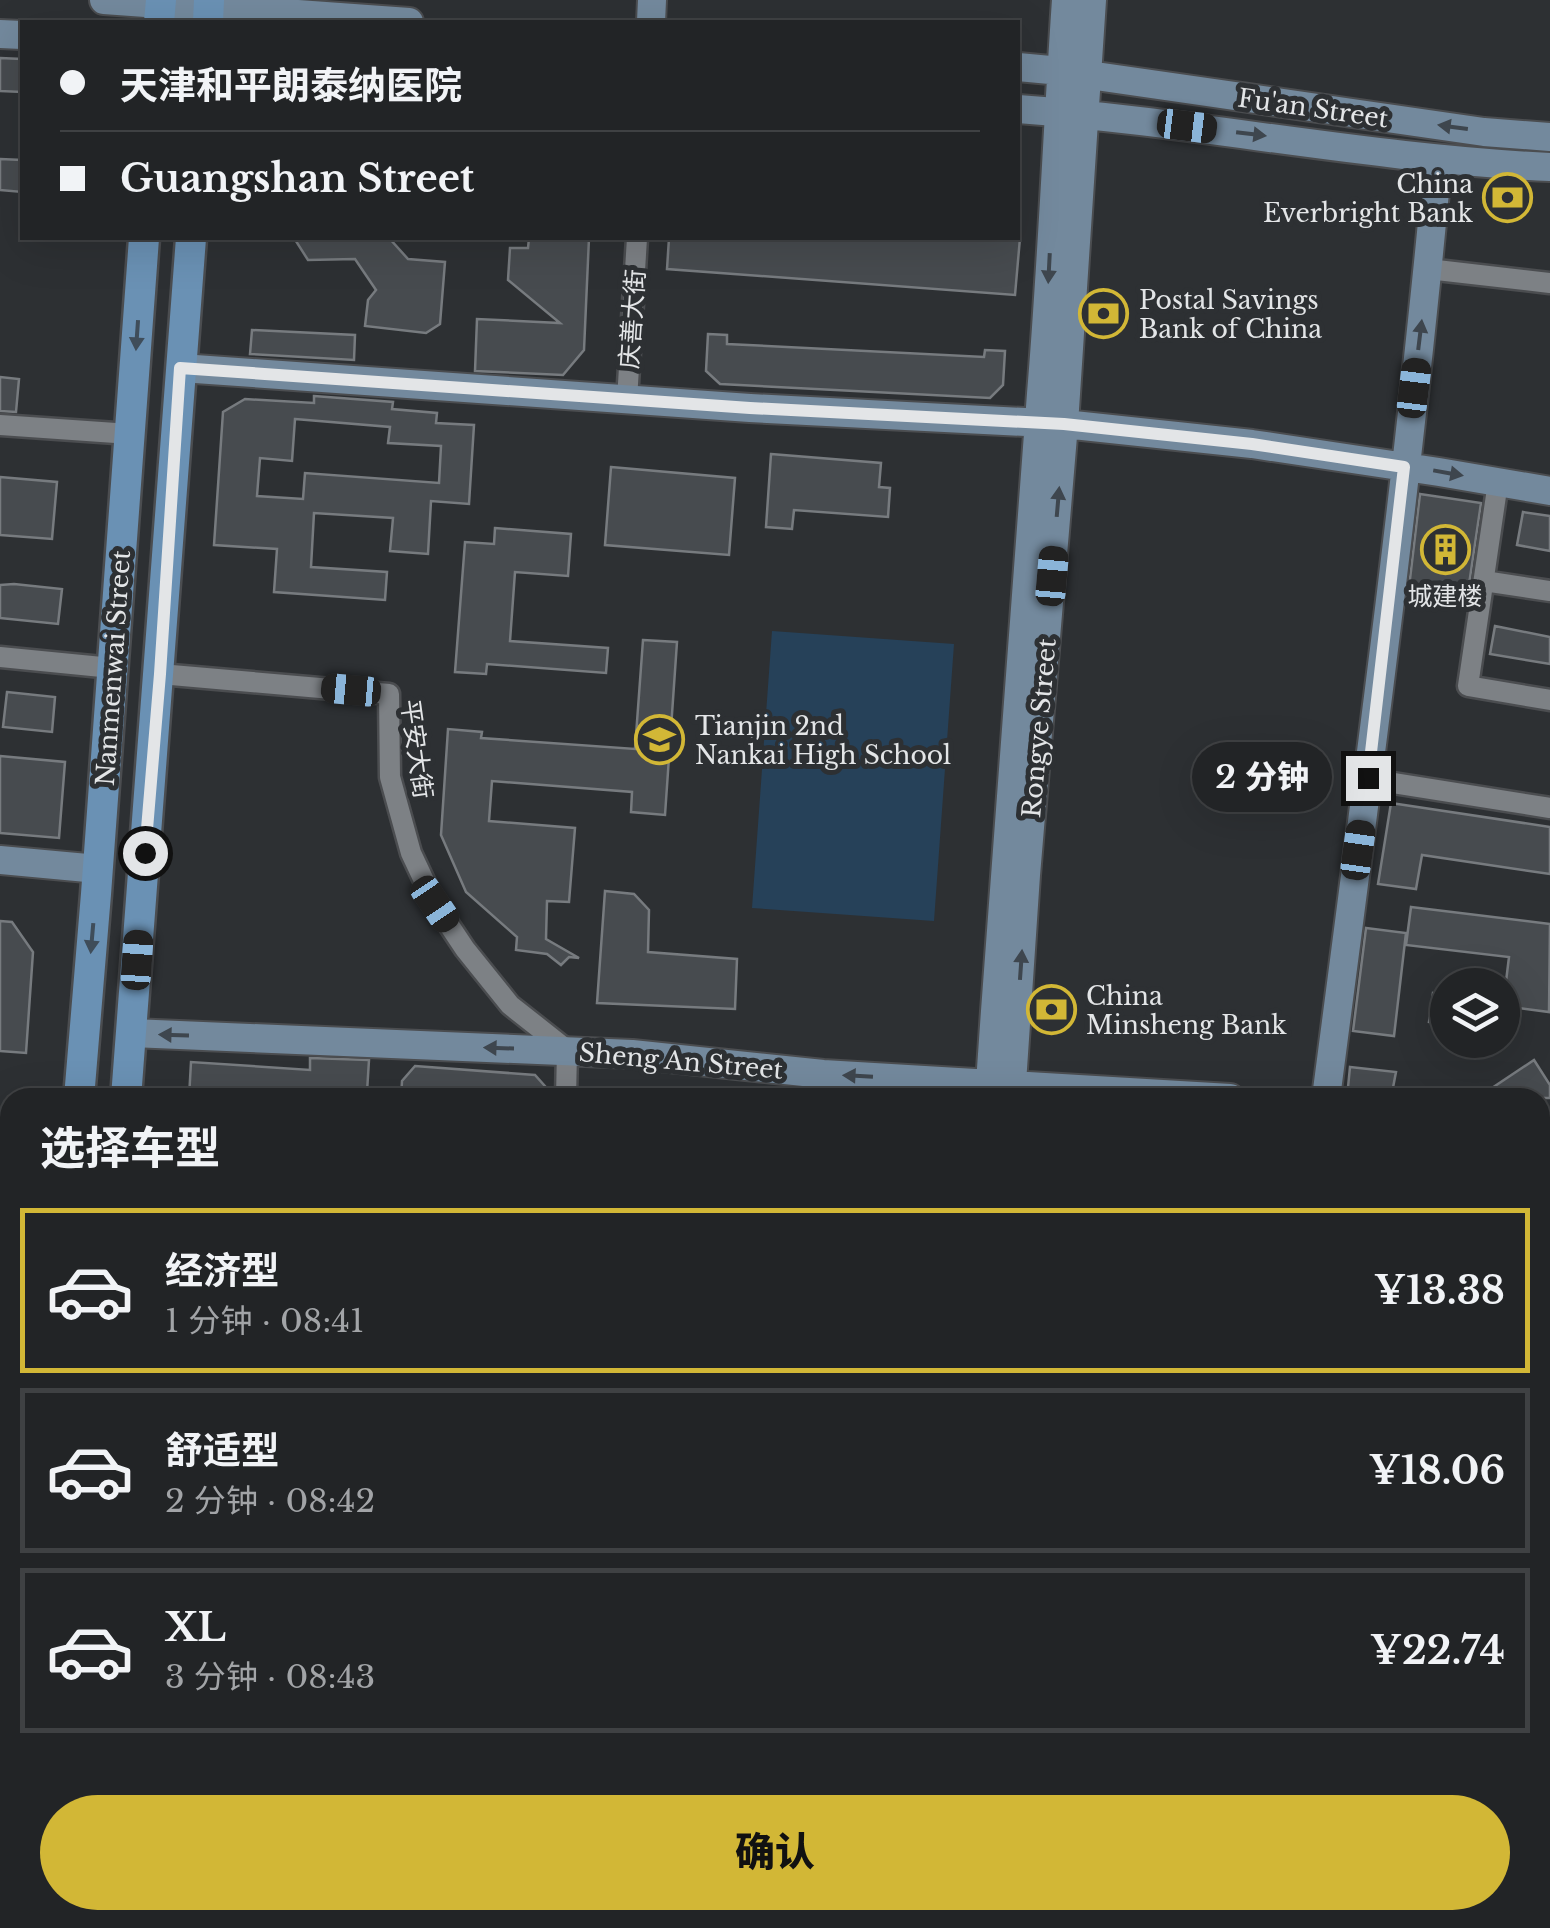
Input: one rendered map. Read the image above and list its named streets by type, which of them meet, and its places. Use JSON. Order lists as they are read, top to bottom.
{
  "streets": {
    "main road": ["Nanmenwai Street"],
    "street": [
      "Fu'an Street",
      "庆善大街",
      "Rongye Street",
      "平安大街",
      "Sheng An Street"
    ]
  },
  "crossings": [
    ["Fu'an Street", "Rongye Street"],
    ["Nanmenwai Street", "平安大街"],
    ["Nanmenwai Street", "Sheng An Street"],
    ["平安大街", "Sheng An Street"]
  ],
  "one_way": ["Sheng An Street"],
  "places": {
    "bank": ["China Everbright Bank", "Postal Savings Bank of China", "China Minsheng Bank"],
    "building": ["城建楼"],
    "school or university": ["Tianjin 2nd Nankai High School"]
  },
  "page": {
    "banner": ["天津和平朗泰纳医院", "Guangshan Street"],
    "bubble": "2 分钟",
    "heading": "选择车型",
    "list": [
      {
        "name": "经济型",
        "note": "1 分钟 · 08:41",
        "value": "¥13.38"
      },
      {
        "name": "舒适型",
        "note": "2 分钟 · 08:42",
        "value": "¥18.06"
      },
      {
        "name": "XL",
        "note": "3 分钟 · 08:43",
        "value": "¥22.74"
      }
    ],
    "buttons": "确认"
  }
}
